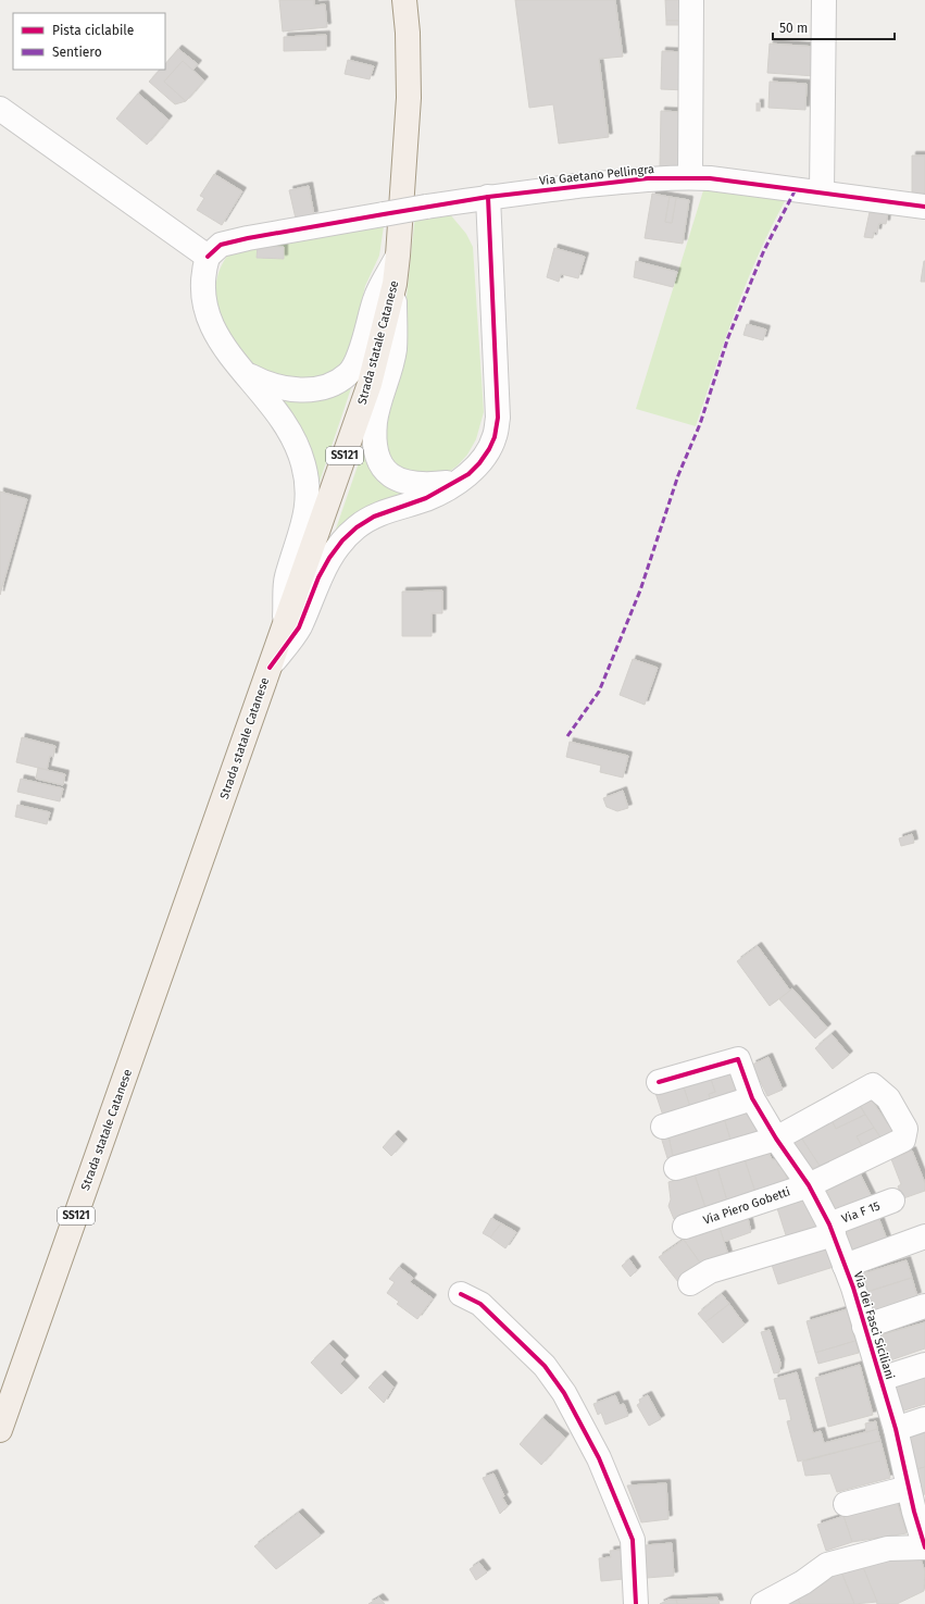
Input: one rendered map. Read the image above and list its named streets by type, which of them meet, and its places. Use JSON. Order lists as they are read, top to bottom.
{
  "streets": {
    "main road": ["Strada statale Catanese", "SS121"],
    "street": [
      "Via Gaetano Pellingra",
      "Via Piero Gobetti",
      "Via F 15",
      "Via dei Fasci Siciliani"
    ]
  },
  "crossings": [
    ["Via Piero Gobetti", "Via dei Fasci Siciliani"],
    ["Via F 15", "Via dei Fasci Siciliani"]
  ],
  "legend": ["Pista ciclabile", "Sentiero"],
  "scale_bar": "50 m"
}
